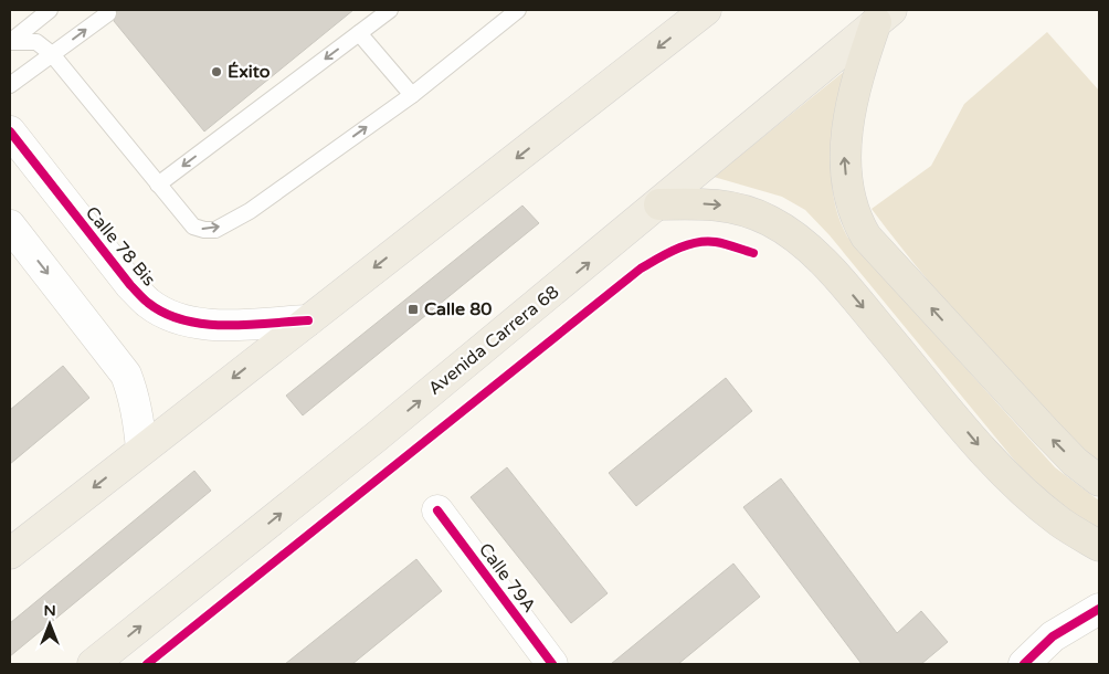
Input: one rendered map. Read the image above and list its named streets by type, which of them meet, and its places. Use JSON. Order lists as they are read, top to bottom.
{
  "streets": {
    "main road": ["Avenida Carrera 68"],
    "street": ["Calle 78 Bis", "Calle 79A"]
  },
  "places": {
    "other": ["Éxito"],
    "transit": ["Calle 80"]
  },
  "north": "top"
}
